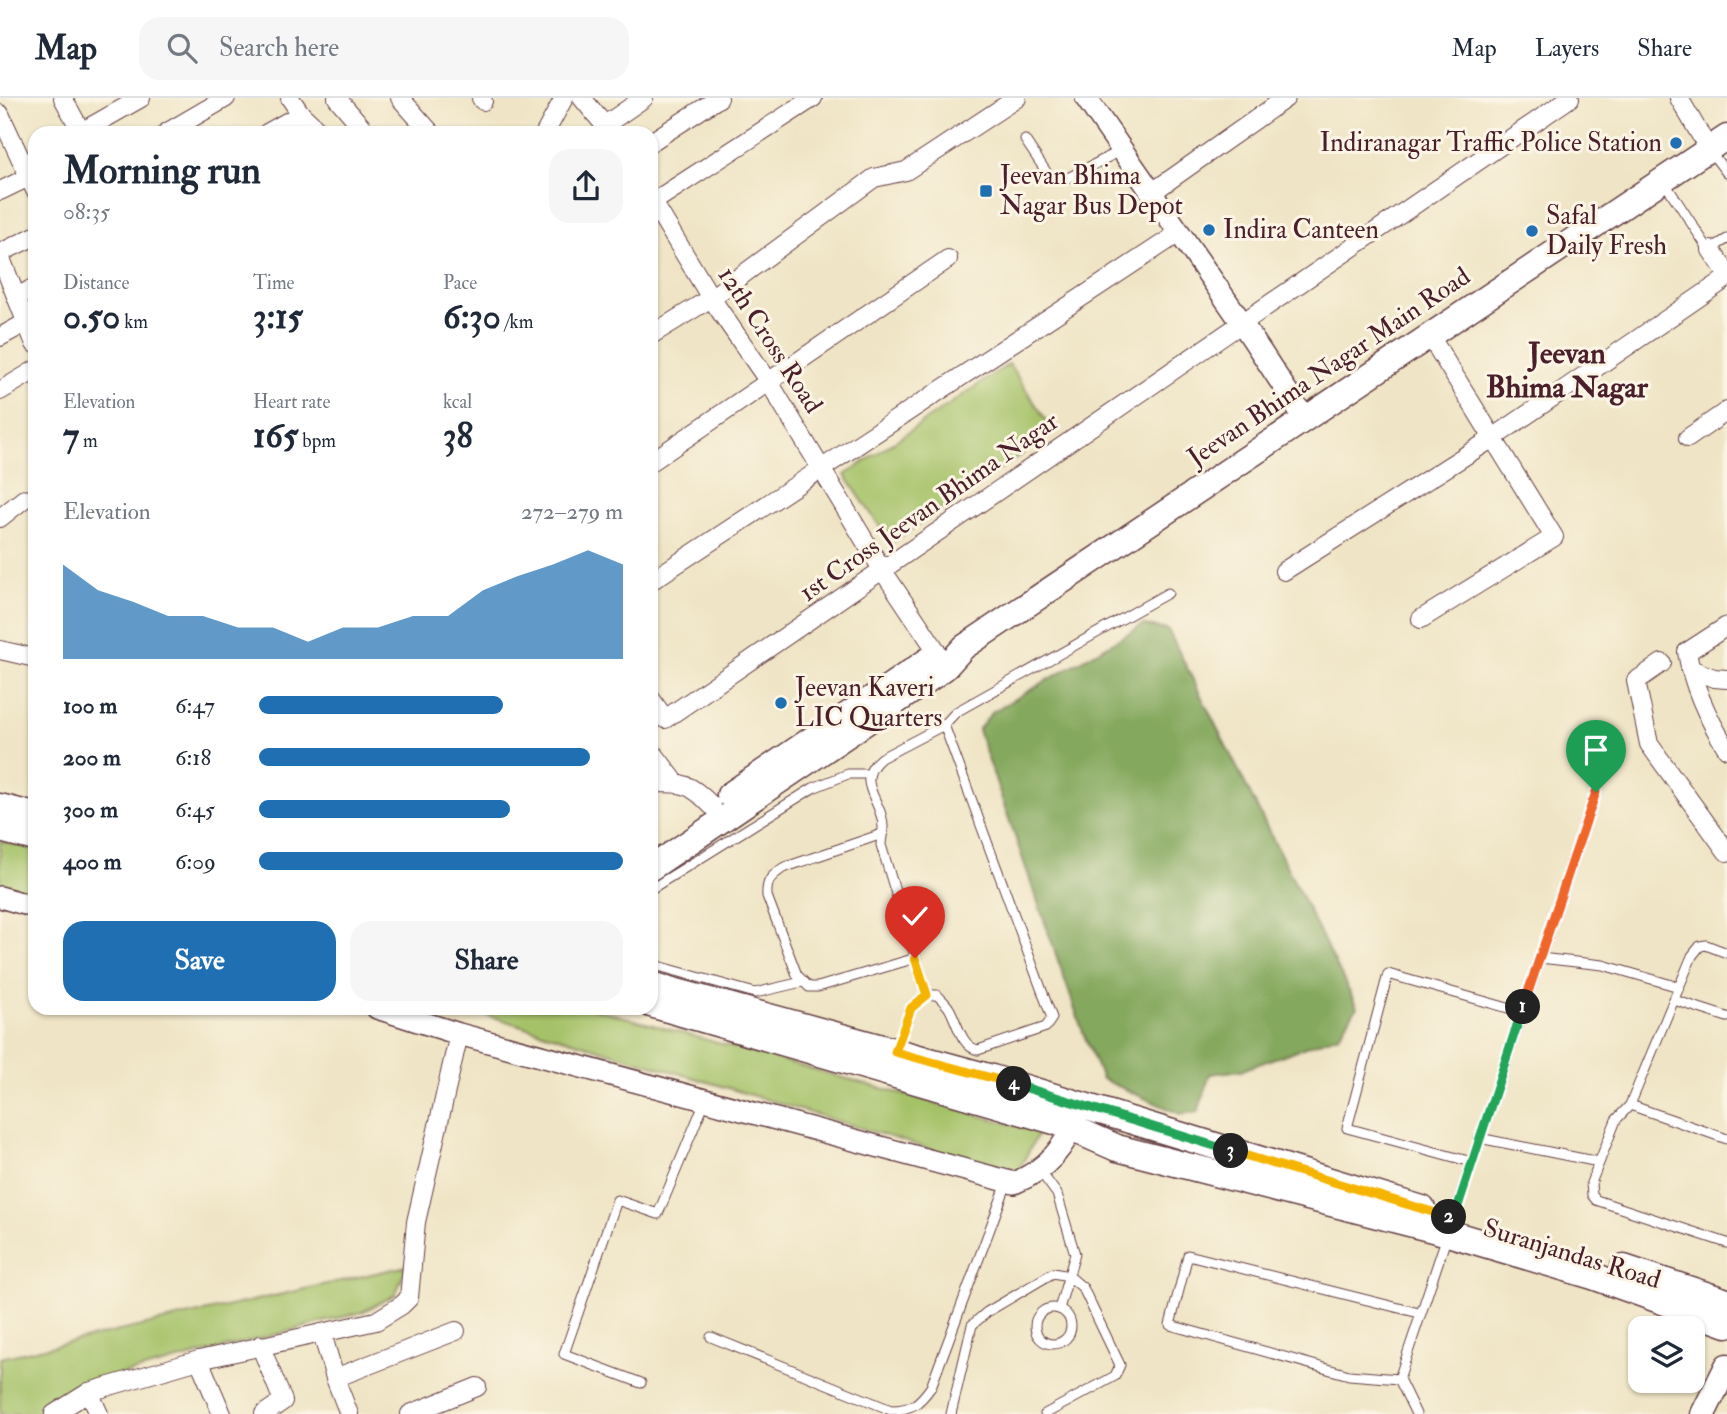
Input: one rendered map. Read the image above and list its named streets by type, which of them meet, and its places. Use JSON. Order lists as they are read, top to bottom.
{
  "streets": {
    "main road": ["Jeevan Bhima Nagar Main Road", "Suranjandas Road"],
    "street": ["12th Cross Road", "1st Cross Jeevan Bhima Nagar"]
  },
  "crossings": [
    ["12th Cross Road", "Jeevan Bhima Nagar Main Road"],
    ["12th Cross Road", "1st Cross Jeevan Bhima Nagar"]
  ],
  "districts": ["Jeevan Bhima Nagar"],
  "places": {
    "other": [
      "Indiranagar Traffic Police Station",
      "Indira Canteen",
      "Safal Daily Fresh",
      "Jeevan Kaveri LIC Quarters"
    ],
    "transit": ["Jeevan Bhima Nagar Bus Depot"]
  },
  "page": {
    "header": "Map",
    "search": "Search here",
    "nav": ["Map", "Layers", "Share"],
    "heading": ["Morning run", "08:35"],
    "stats": [
      ["Distance", "0.50 km"],
      ["Time", "3:15"],
      ["Pace", "6:30 /km"],
      ["Elevation", "7 m"],
      ["Heart rate", "165 bpm"],
      ["kcal", "38"]
    ],
    "chart": ["Elevation", "272–279 m"],
    "list": [
      {
        "name": "100 m",
        "note": "6:47"
      },
      {
        "name": "200 m",
        "note": "6:18"
      },
      {
        "name": "300 m",
        "note": "6:45"
      },
      {
        "name": "400 m",
        "note": "6:09"
      }
    ],
    "buttons": ["Save", "Share"],
    "pins": [
      "1",
      "4",
      "3",
      "2"
    ]
  }
}
